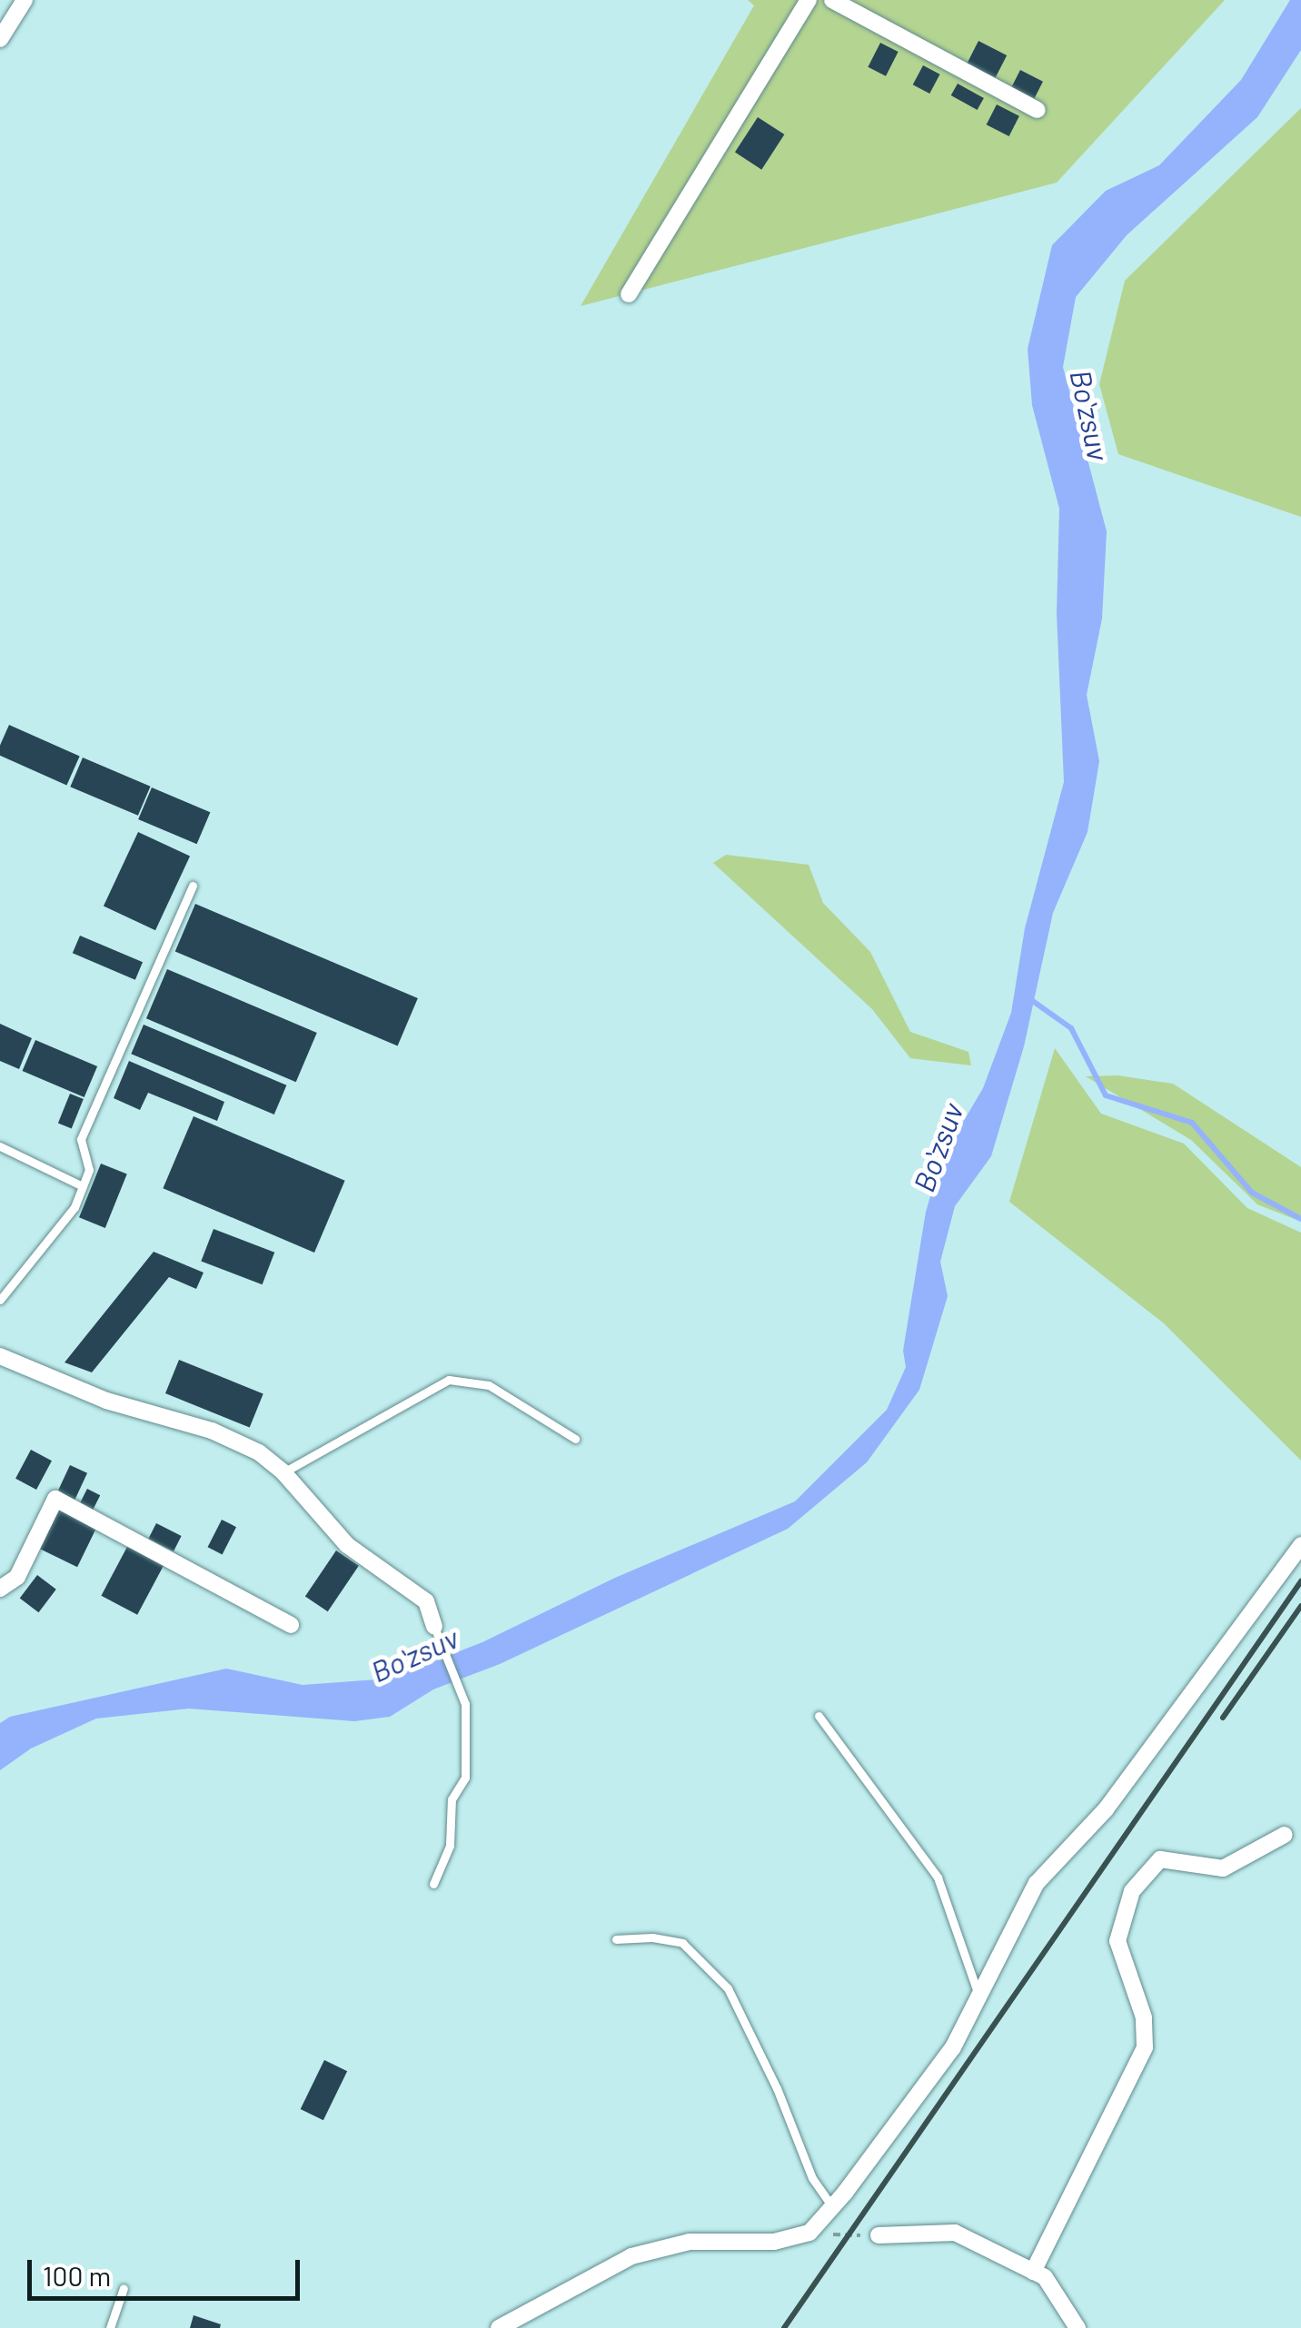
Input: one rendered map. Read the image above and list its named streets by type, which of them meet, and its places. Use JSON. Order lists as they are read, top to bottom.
{
  "water": ["Boʻzsuv"],
  "scale_bar": "100 m"
}
